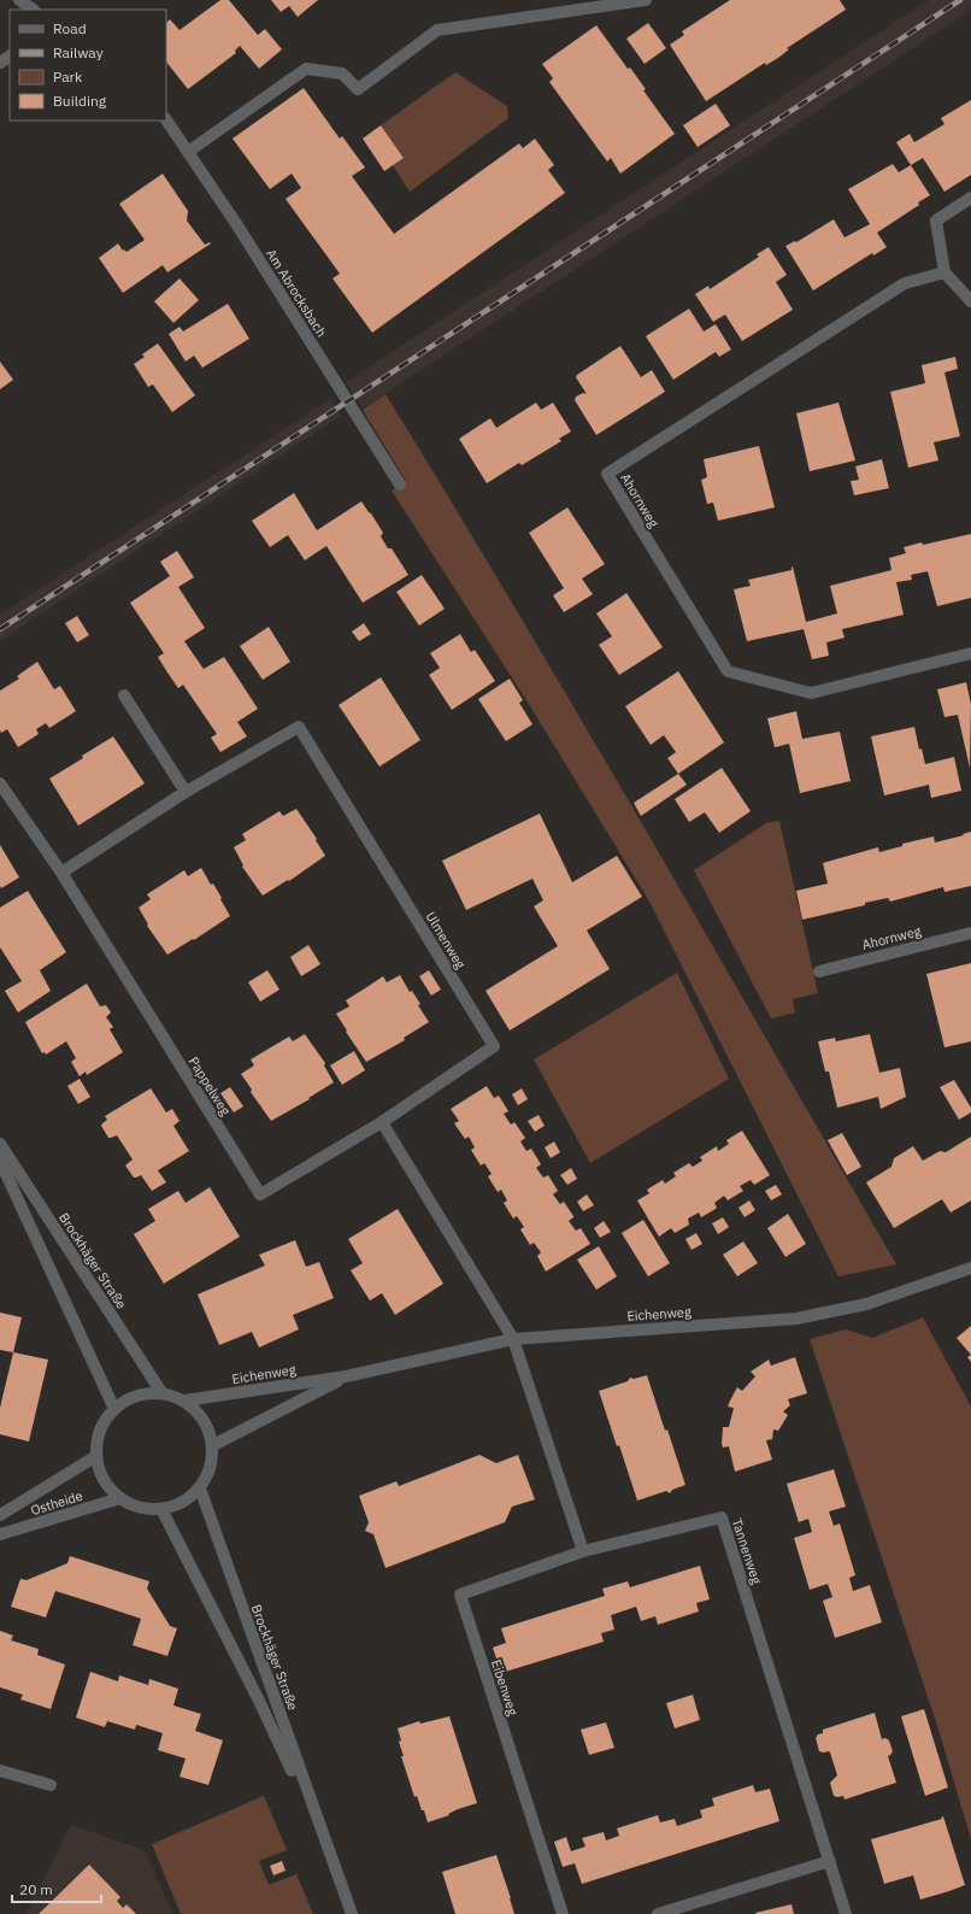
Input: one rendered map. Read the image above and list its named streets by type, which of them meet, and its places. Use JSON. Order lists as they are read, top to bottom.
{
  "streets": {
    "street": [
      "Am Abrocksbach",
      "Ahornweg",
      "Ulmenweg",
      "Pappelweg",
      "Brockhäger Straße",
      "Eichenweg",
      "Ostheide",
      "Tannenweg",
      "Eibenweg"
    ]
  },
  "crossings": [
    ["Ulmenweg", "Pappelweg"],
    ["Brockhäger Straße", "Eichenweg"],
    ["Brockhäger Straße", "Ostheide"],
    ["Eichenweg", "Ostheide"],
    ["Tannenweg", "Eibenweg"]
  ],
  "legend": [
    "Road",
    "Railway",
    "Park",
    "Building"
  ],
  "scale_bar": "20 m"
}
